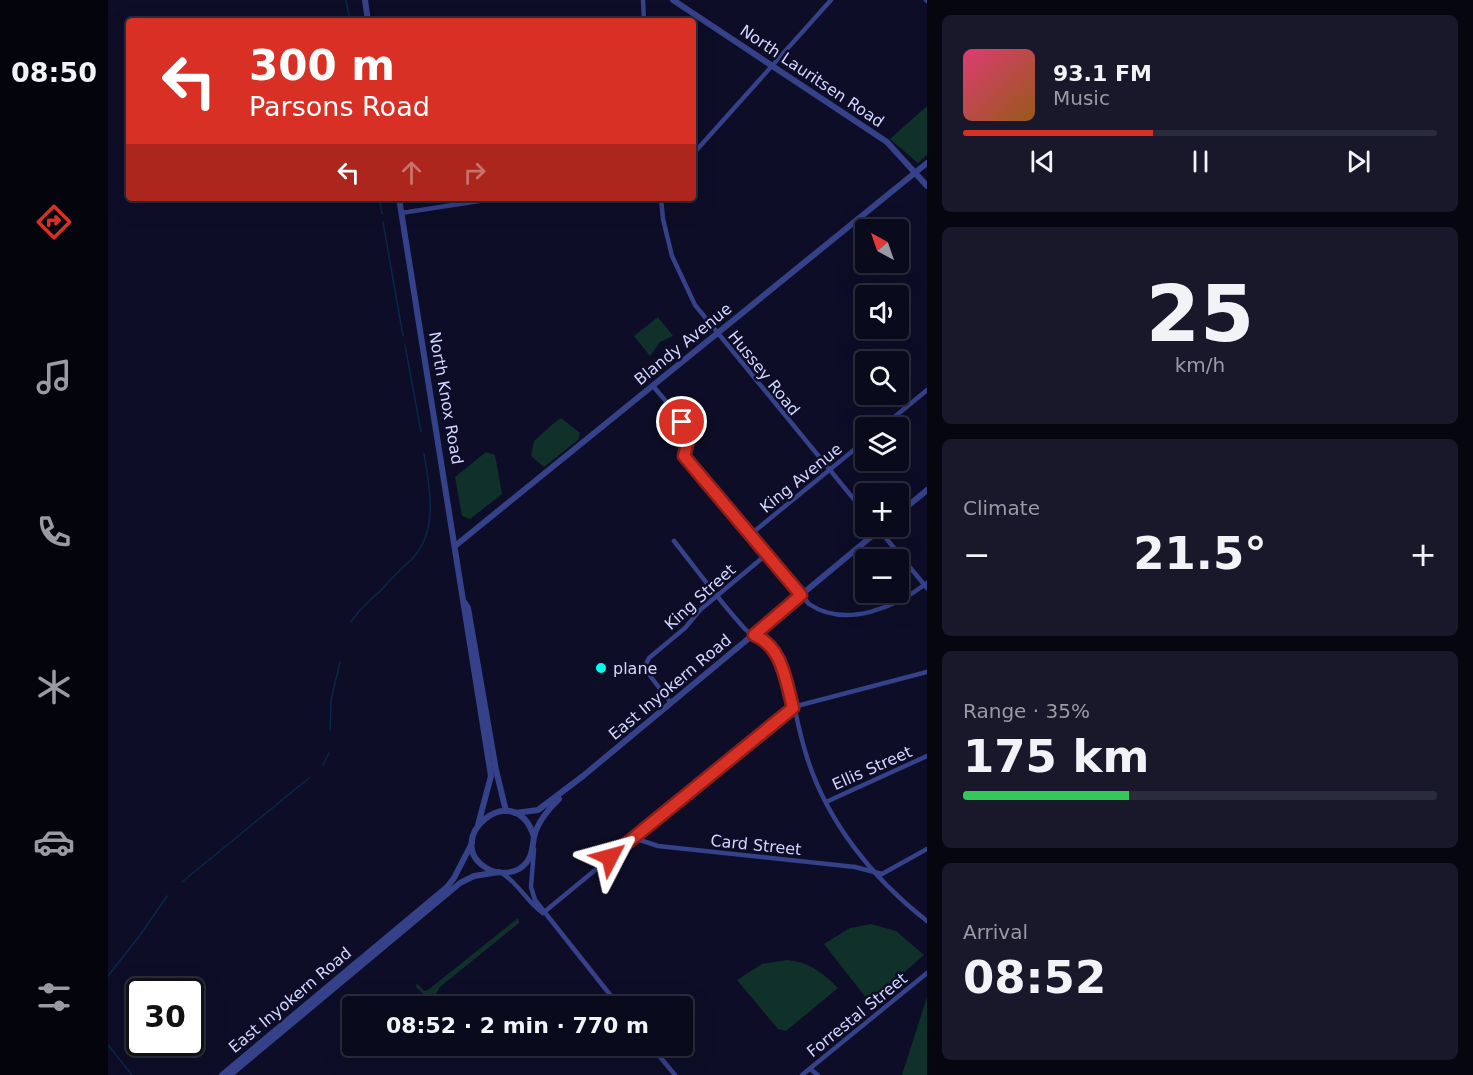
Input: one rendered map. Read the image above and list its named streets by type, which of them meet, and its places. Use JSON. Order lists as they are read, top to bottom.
{
  "streets": {
    "street": [
      "North Lauritsen Road",
      "Blandy Avenue",
      "Hussey Road",
      "North Knox Road",
      "King Avenue",
      "King Street",
      "East Inyokern Road",
      "Ellis Street",
      "Card Street",
      "Forrestal Street"
    ]
  },
  "crossings": [
    ["North Lauritsen Road", "Blandy Avenue"],
    ["Blandy Avenue", "Hussey Road"],
    ["Blandy Avenue", "North Knox Road"],
    ["Hussey Road", "King Avenue"],
    ["North Knox Road", "East Inyokern Road"],
    ["King Street", "East Inyokern Road"]
  ],
  "places": ["plane"],
  "north": "top left",
  "page": {
    "tabs": "08:50",
    "turn": ["300 m", "Parsons Road"],
    "song": ["93.1 FM", "Music"],
    "map_buttons": ["+", "−"],
    "tile": [
      ["25", "km/h"],
      "Climate",
      ["Range · 35%", "175 km"],
      ["Arrival", "08:52"]
    ],
    "heat": ["−", "21.5°", "+"],
    "limit": "30",
    "trip": "08:52 · 2 min · 770 m"
  }
}
